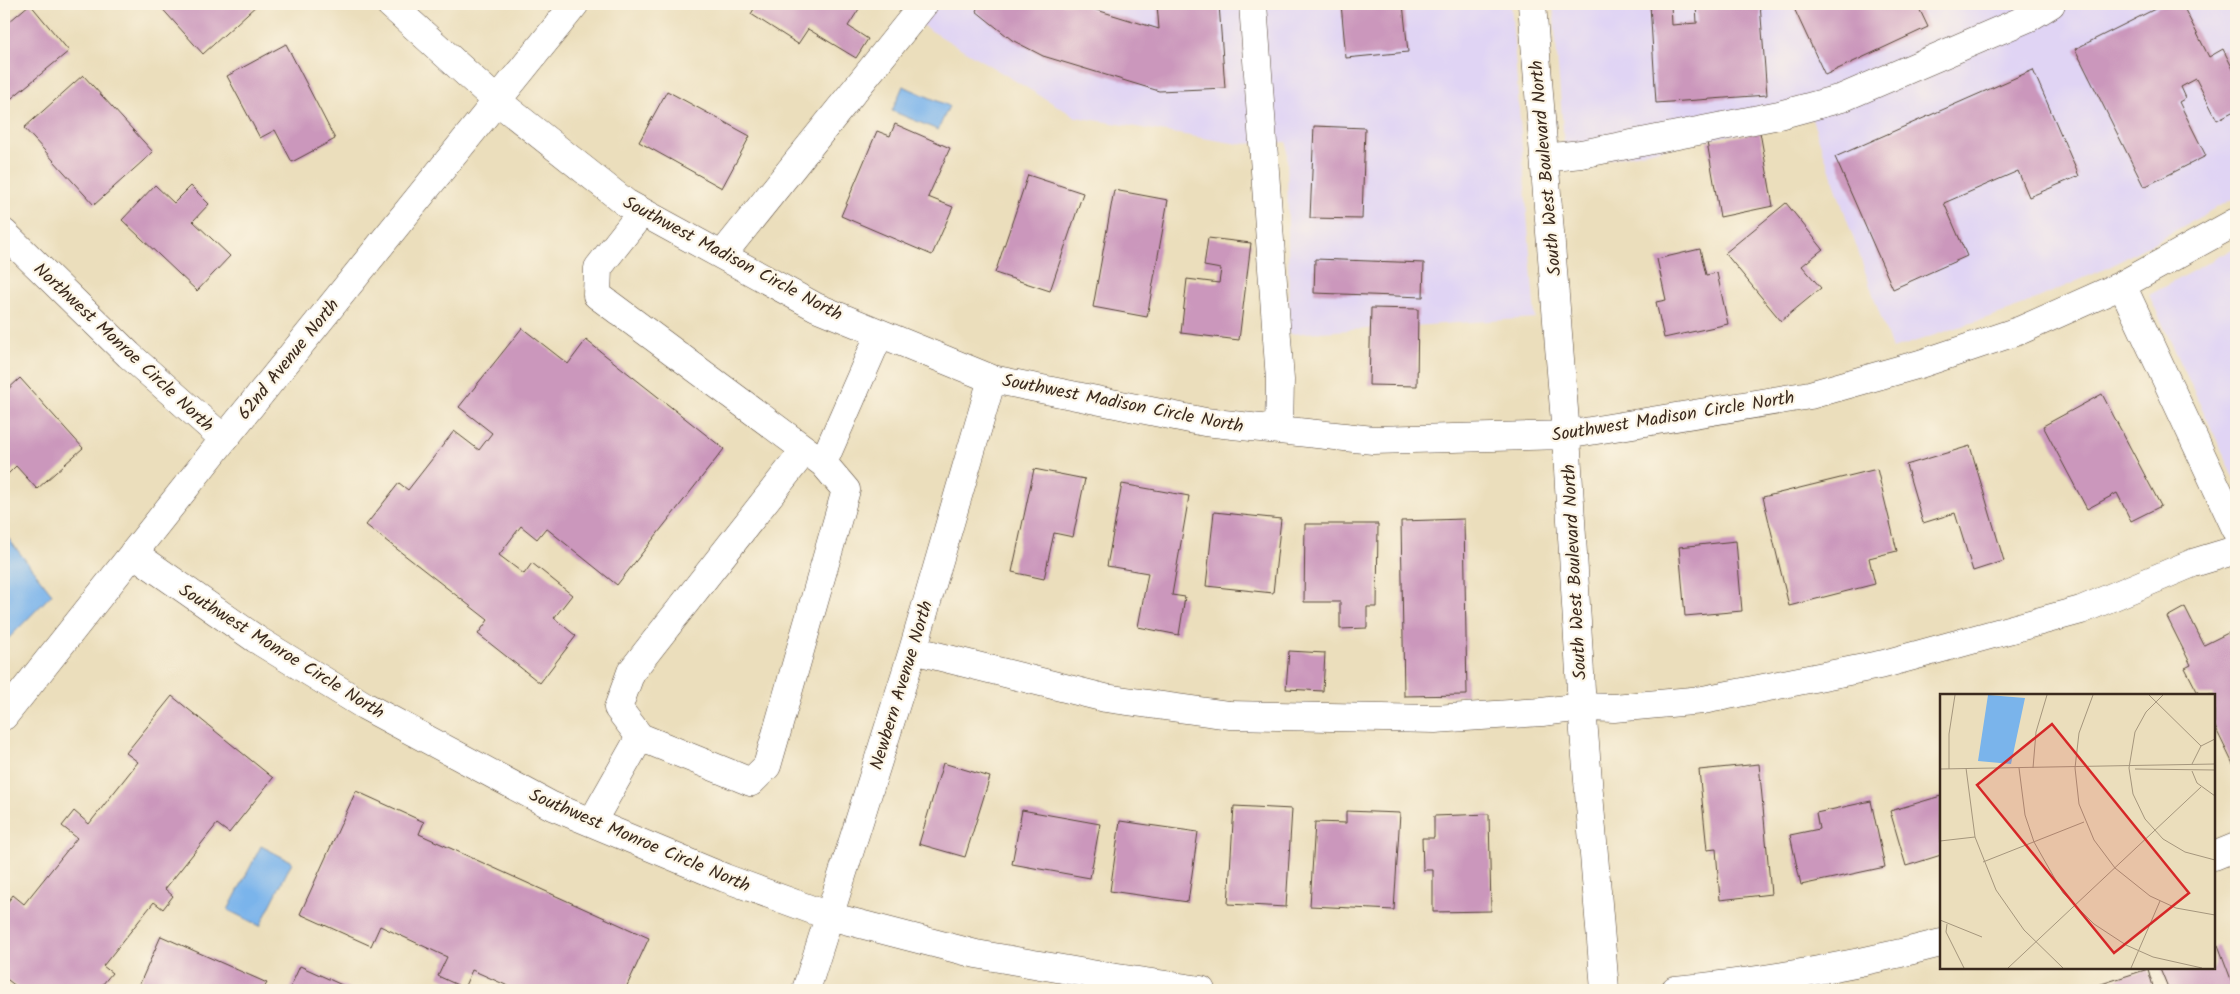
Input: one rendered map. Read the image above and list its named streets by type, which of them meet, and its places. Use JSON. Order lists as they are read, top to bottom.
{
  "streets": {
    "street": [
      "South West Boulevard North",
      "Southwest Madison Circle North",
      "Northwest Monroe Circle North",
      "62nd Avenue North",
      "Southwest Monroe Circle North",
      "Newbern Avenue North"
    ]
  },
  "crossings": [
    ["South West Boulevard North", "Southwest Madison Circle North"],
    ["Southwest Madison Circle North", "62nd Avenue North"],
    ["Southwest Madison Circle North", "Newbern Avenue North"],
    ["Northwest Monroe Circle North", "62nd Avenue North"],
    ["62nd Avenue North", "Southwest Monroe Circle North"],
    ["Southwest Monroe Circle North", "Newbern Avenue North"]
  ]
}
